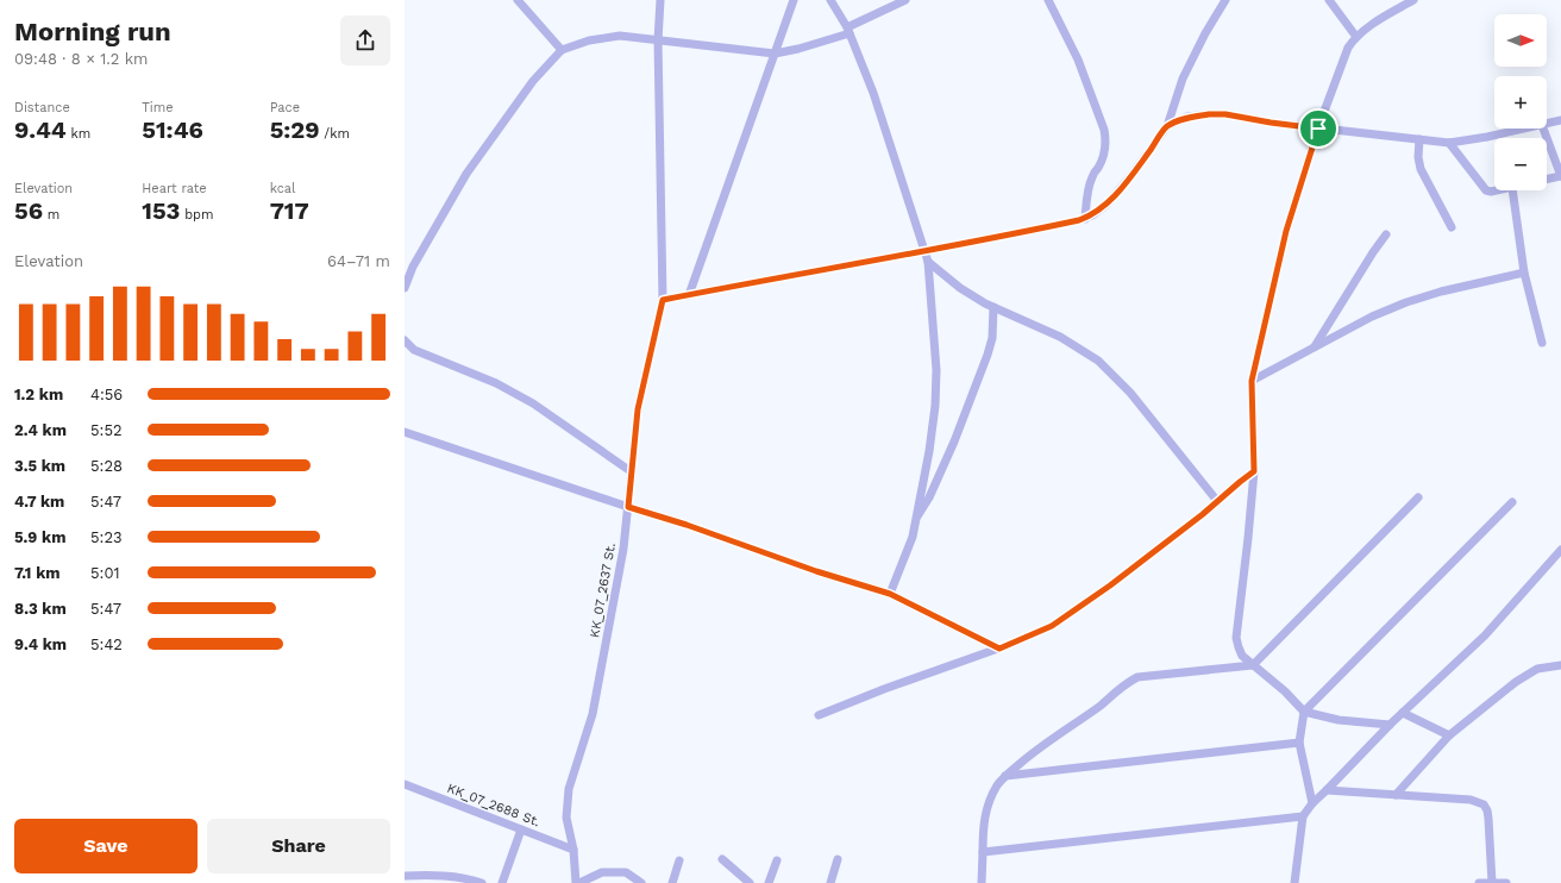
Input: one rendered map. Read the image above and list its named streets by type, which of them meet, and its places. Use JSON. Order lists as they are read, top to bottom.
{
  "streets": {
    "street": ["KK_07_2637 St.", "KK_07_2688 St."]
  },
  "crossings": [
    ["KK_07_2637 St.", "KK_07_2688 St."]
  ],
  "north": "right",
  "page": {
    "heading": ["Morning run", "09:48 · 8 × 1.2 km"],
    "map_buttons": ["+", "−"],
    "stats": [
      ["Distance", "9.44 km"],
      ["Time", "51:46"],
      ["Pace", "5:29 /km"],
      ["Elevation", "56 m"],
      ["Heart rate", "153 bpm"],
      ["kcal", "717"]
    ],
    "chart": ["Elevation", "64–71 m"],
    "list": [
      {
        "name": "1.2 km",
        "note": "4:56"
      },
      {
        "name": "2.4 km",
        "note": "5:52"
      },
      {
        "name": "3.5 km",
        "note": "5:28"
      },
      {
        "name": "4.7 km",
        "note": "5:47"
      },
      {
        "name": "5.9 km",
        "note": "5:23"
      },
      {
        "name": "7.1 km",
        "note": "5:01"
      },
      {
        "name": "8.3 km",
        "note": "5:47"
      },
      {
        "name": "9.4 km",
        "note": "5:42"
      }
    ],
    "buttons": ["Save", "Share"]
  }
}
